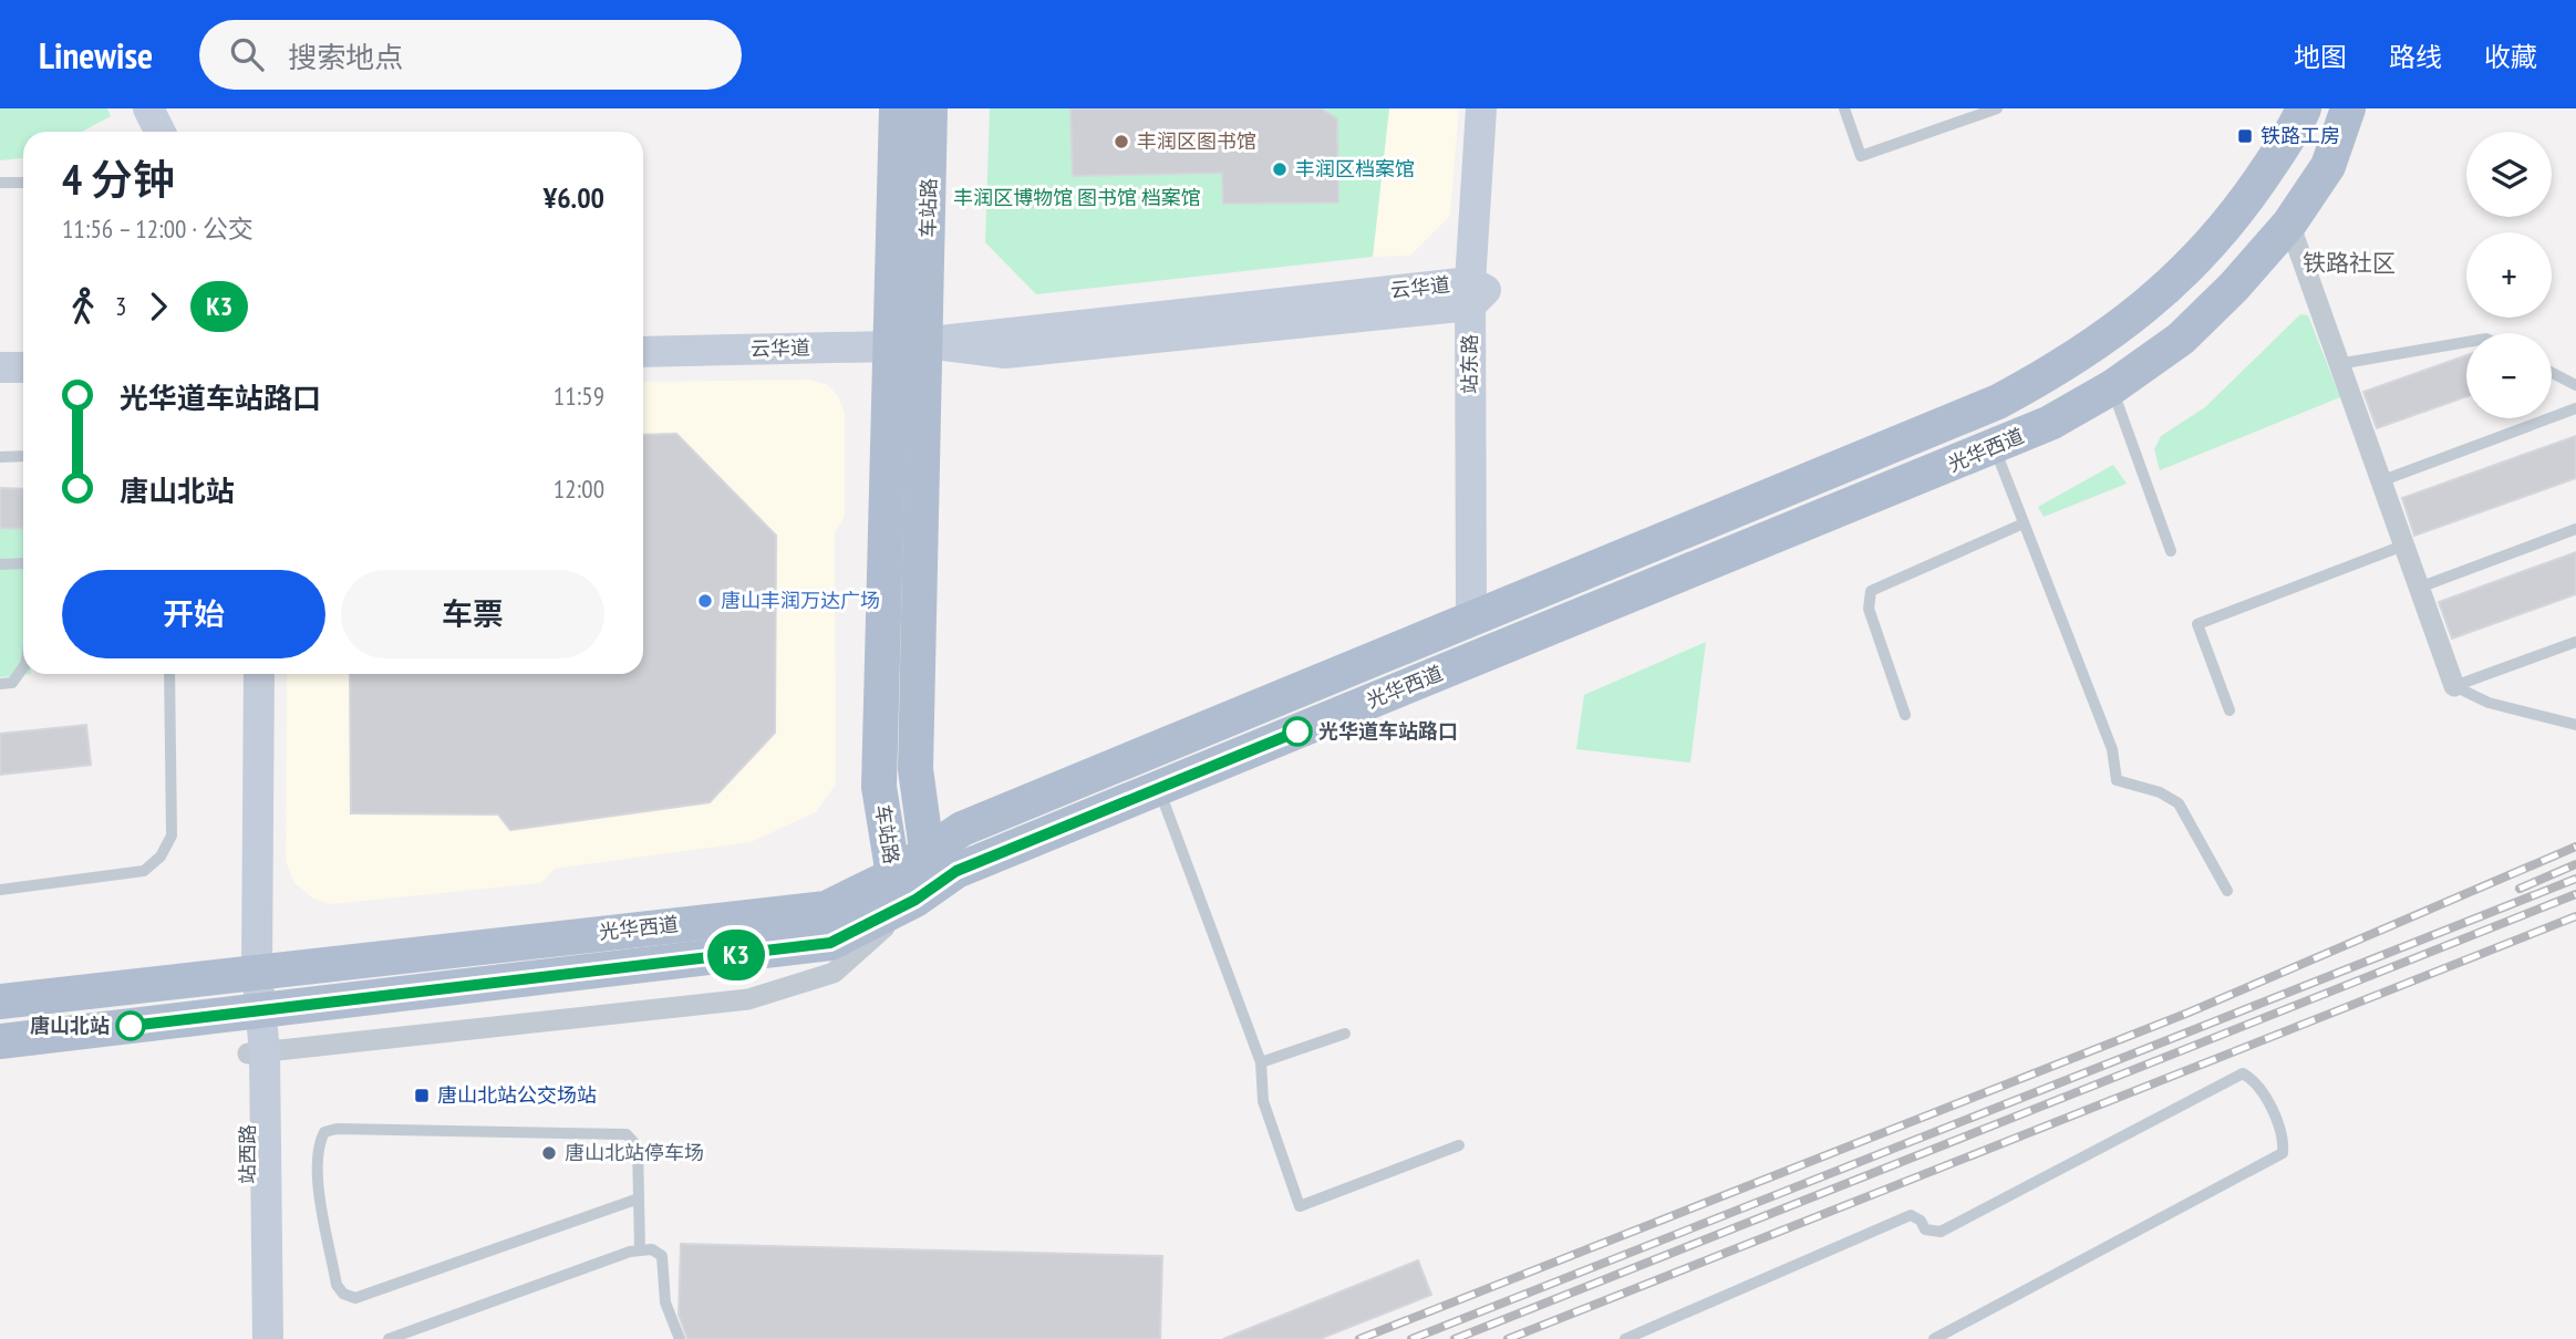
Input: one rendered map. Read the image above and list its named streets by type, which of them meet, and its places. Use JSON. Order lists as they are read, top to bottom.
{
  "streets": {
    "main road": ["车站路", "光华西道"],
    "street": ["云华道", "站东路", "站西路"]
  },
  "crossings": [
    ["车站路", "云华道"],
    ["车站路", "光华西道"],
    ["云华道", "站东路"],
    ["站东路", "光华西道"],
    ["光华西道", "站西路"]
  ],
  "districts": ["铁路社区"],
  "parks": ["丰润区博物馆 图书馆 档案馆"],
  "places": {
    "transit": ["铁路工房", "唐山北站公交场站"],
    "other": [
      "丰润区图书馆",
      "丰润区档案馆",
      "唐山丰润万达广场",
      "光华道车站路口",
      "唐山北站",
      "唐山北站停车场"
    ]
  },
  "lines": ["bus line K3"],
  "page": {
    "header": "Linewise",
    "search": "搜索地点",
    "nav": ["地图", "路线", "收藏"],
    "on_map": "K3",
    "map_buttons": ["+", "−"],
    "heading": ["4 分钟", "11:56 – 12:00 · 公交", "¥6.00"],
    "legs": ["3", "K3"],
    "list": [
      {
        "name": "光华道车站路口",
        "value": "11:59"
      },
      {
        "name": "唐山北站",
        "value": "12:00"
      }
    ],
    "buttons": ["开始", "车票"]
  }
}
